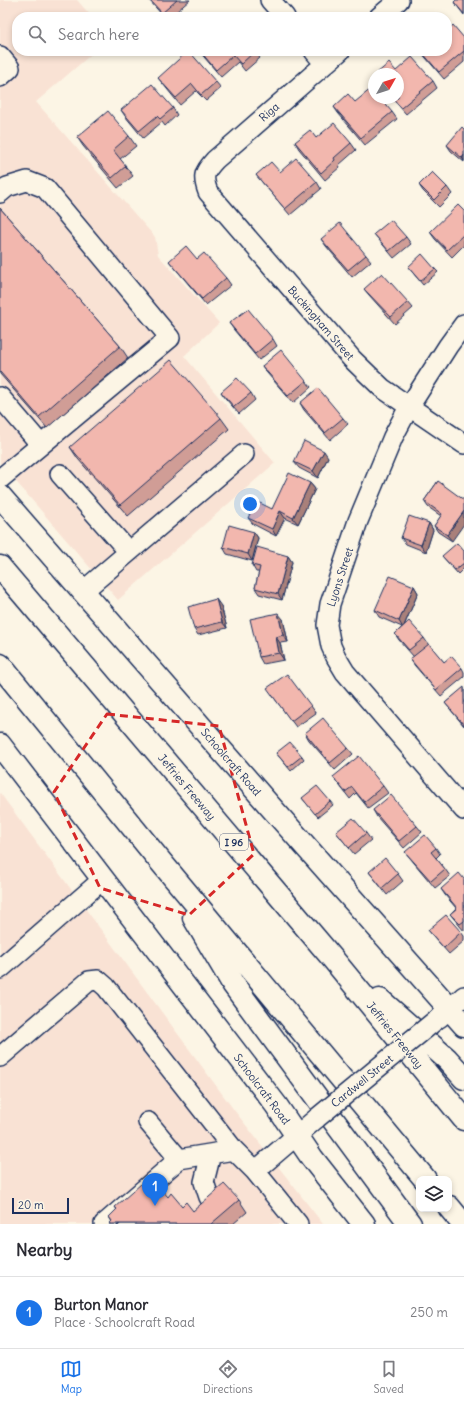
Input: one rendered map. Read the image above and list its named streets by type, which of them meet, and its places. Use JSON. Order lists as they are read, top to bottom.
{
  "streets": {
    "main road": ["Schoolcraft Road", "Jeffries Freeway", "I 96"],
    "street": [
      "Riga",
      "Buckingham Street",
      "Lyons Street",
      "Cardwell Street"
    ]
  },
  "crossings": [
    ["Riga", "Buckingham Street"],
    ["Buckingham Street", "Lyons Street"],
    ["Schoolcraft Road", "Cardwell Street"]
  ],
  "scale_bar": "20 m",
  "north": "top right",
  "page": {
    "search": "Search here",
    "pins": "1",
    "scale": "20 m",
    "heading": "Nearby",
    "list": [
      {
        "mark": "1",
        "name": "Burton Manor",
        "note": "Place · Schoolcraft Road",
        "value": "250 m"
      }
    ],
    "nav": ["Map", "Directions", "Saved"]
  }
}
